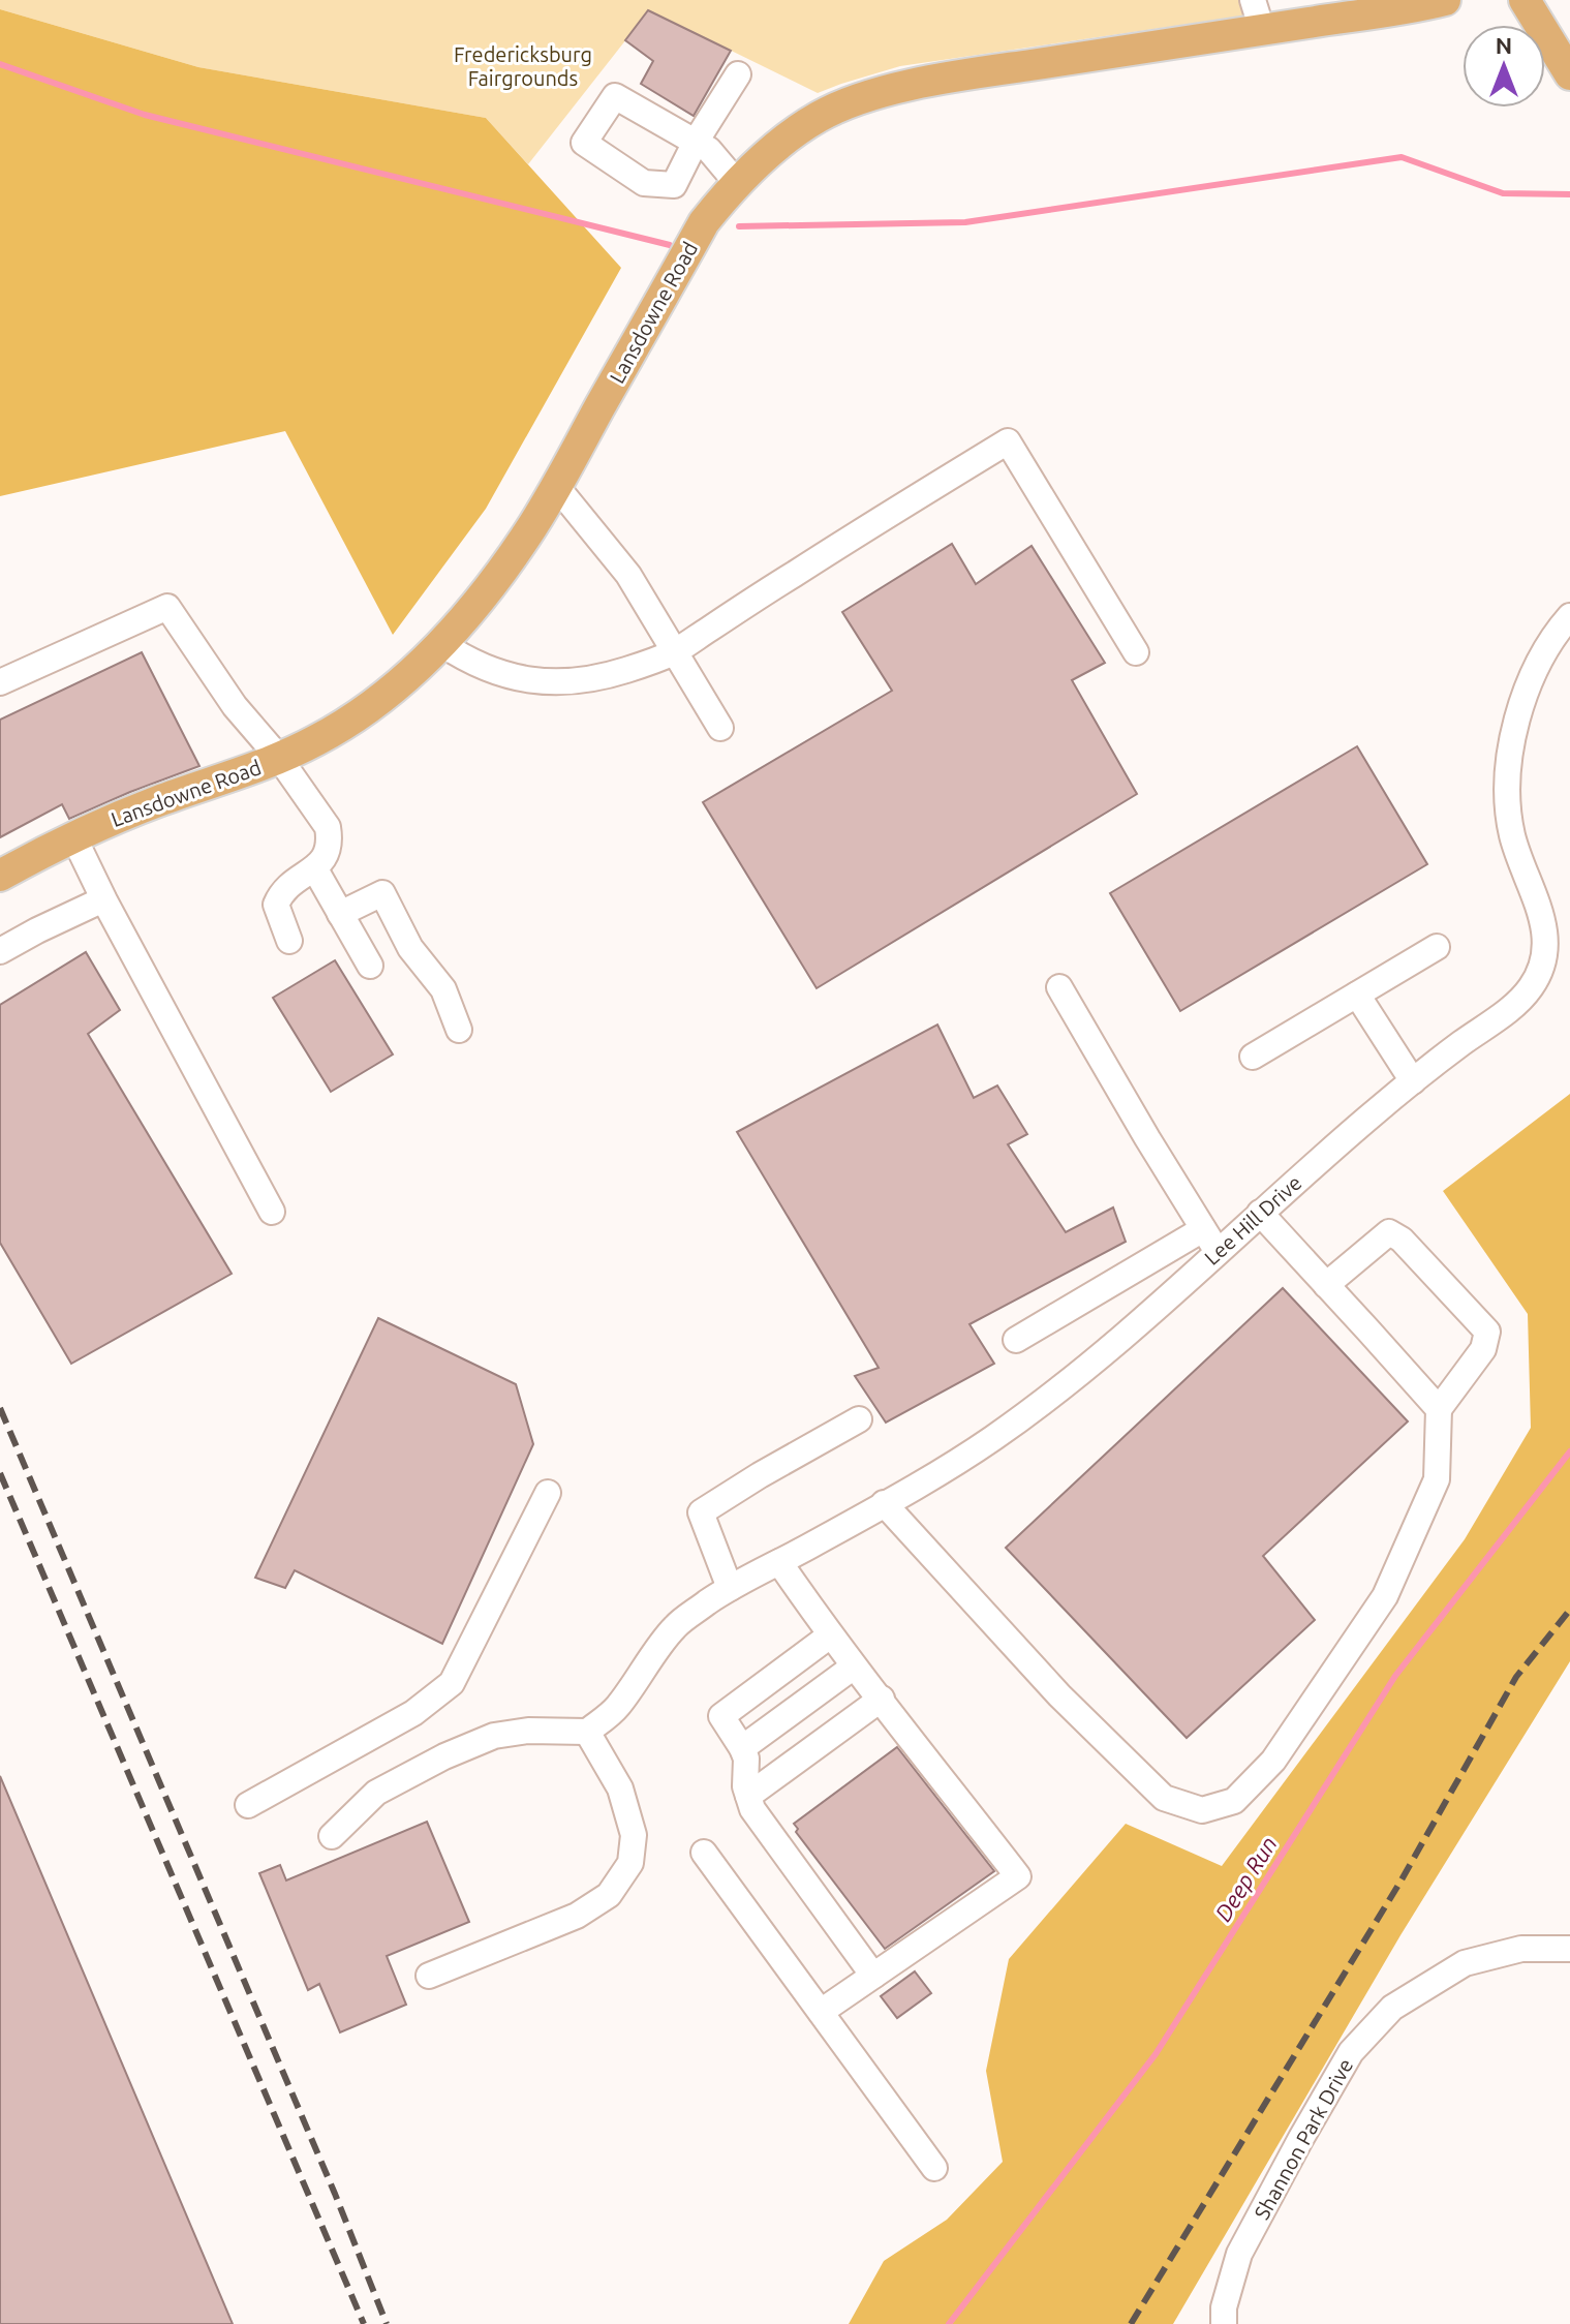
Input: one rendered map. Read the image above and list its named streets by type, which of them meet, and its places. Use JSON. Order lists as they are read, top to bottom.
{
  "streets": {
    "main road": ["Lansdowne Road"],
    "street": ["Lee Hill Drive", "Shannon Park Drive"]
  },
  "water": ["Deep Run"],
  "parks": ["Fredericksburg Fairgrounds"],
  "north": "top"
}
